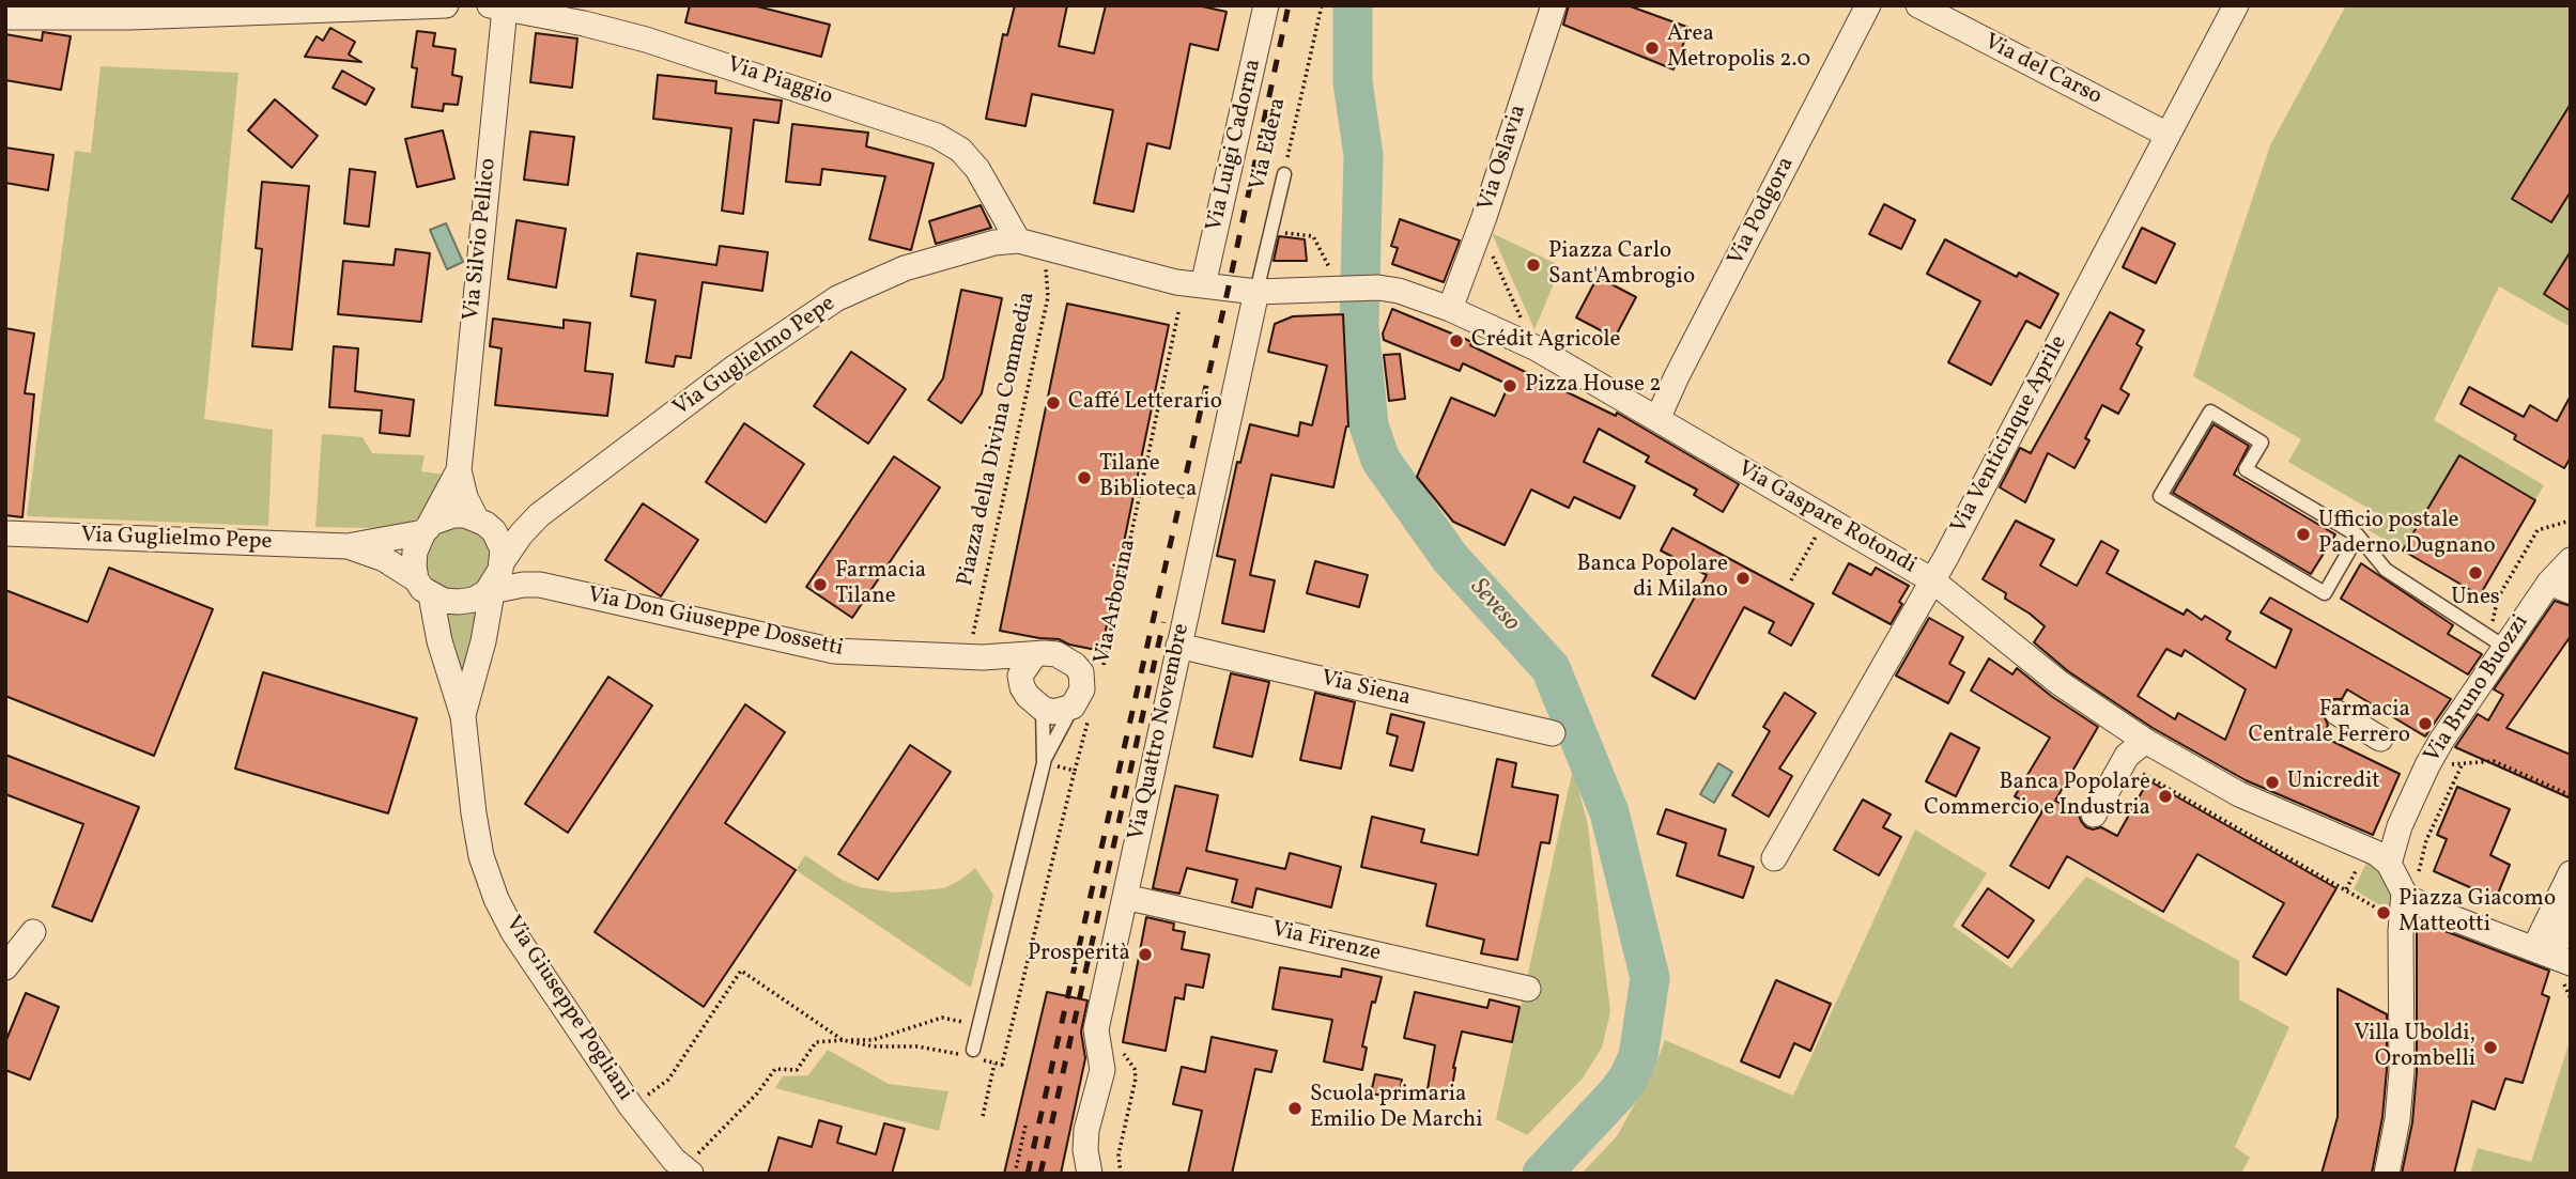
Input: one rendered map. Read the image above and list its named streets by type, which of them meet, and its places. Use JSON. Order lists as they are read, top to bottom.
{
  "streets": {
    "street": [
      "Via del Carso",
      "Via Piaggio",
      "Via Luigi Cadorna",
      "Via Oslavia",
      "Via Podgora",
      "Via Silvio Pellico",
      "Via Guglielmo Pepe",
      "Via Venticinque Aprile",
      "Via Gaspare Rotondi",
      "Via Don Giuseppe Dossetti",
      "Via Siena",
      "Via Bruno Buozzi",
      "Via Quattro Novembre",
      "Via Firenze",
      "Via Giuseppe Pogliani"
    ],
    "lane": ["Via Edera"],
    "path": ["Piazza della Divina Commedia", "Via Arborina"]
  },
  "crossings": [
    ["Via del Carso", "Via Venticinque Aprile"],
    ["Via Piaggio", "Via Silvio Pellico"],
    ["Via Piaggio", "Via Guglielmo Pepe"],
    ["Via Edera", "Via Guglielmo Pepe"],
    ["Via Edera", "Via Gaspare Rotondi"],
    ["Via Edera", "Via Quattro Novembre"],
    ["Via Luigi Cadorna", "Via Guglielmo Pepe"],
    ["Via Oslavia", "Via Gaspare Rotondi"],
    ["Via Podgora", "Via Gaspare Rotondi"],
    ["Via Silvio Pellico", "Via Guglielmo Pepe"],
    ["Via Silvio Pellico", "Via Don Giuseppe Dossetti"],
    ["Via Silvio Pellico", "Via Giuseppe Pogliani"],
    ["Via Guglielmo Pepe", "Piazza della Divina Commedia"],
    ["Via Guglielmo Pepe", "Via Gaspare Rotondi"],
    ["Via Guglielmo Pepe", "Via Don Giuseppe Dossetti"],
    ["Via Guglielmo Pepe", "Via Quattro Novembre"],
    ["Via Guglielmo Pepe", "Via Giuseppe Pogliani"],
    ["Via Venticinque Aprile", "Via Gaspare Rotondi"],
    ["Piazza della Divina Commedia", "Via Don Giuseppe Dossetti"],
    ["Via Gaspare Rotondi", "Via Quattro Novembre"],
    ["Via Don Giuseppe Dossetti", "Via Giuseppe Pogliani"],
    ["Via Siena", "Via Quattro Novembre"],
    ["Via Quattro Novembre", "Via Firenze"]
  ],
  "water": ["Seveso"],
  "places": [
    "Area Metropolis 2.0",
    "Piazza Carlo Sant'Ambrogio",
    "Crédit Agricole",
    "Pizza House 2",
    "Caffé Letterario",
    "Tilane Biblioteca",
    "Ufficio postale Paderno Dugnano",
    "Unes",
    "Banca Popolare di Milano",
    "Farmacia Tilane",
    "Farmacia Centrale Ferrero",
    "Unicredit",
    "Banca Popolare Commercio e Industria",
    "Piazza Giacomo Matteotti",
    "Prosperità",
    "Villa Uboldi, Orombelli",
    "Scuola primaria Emilio De Marchi"
  ]
}
